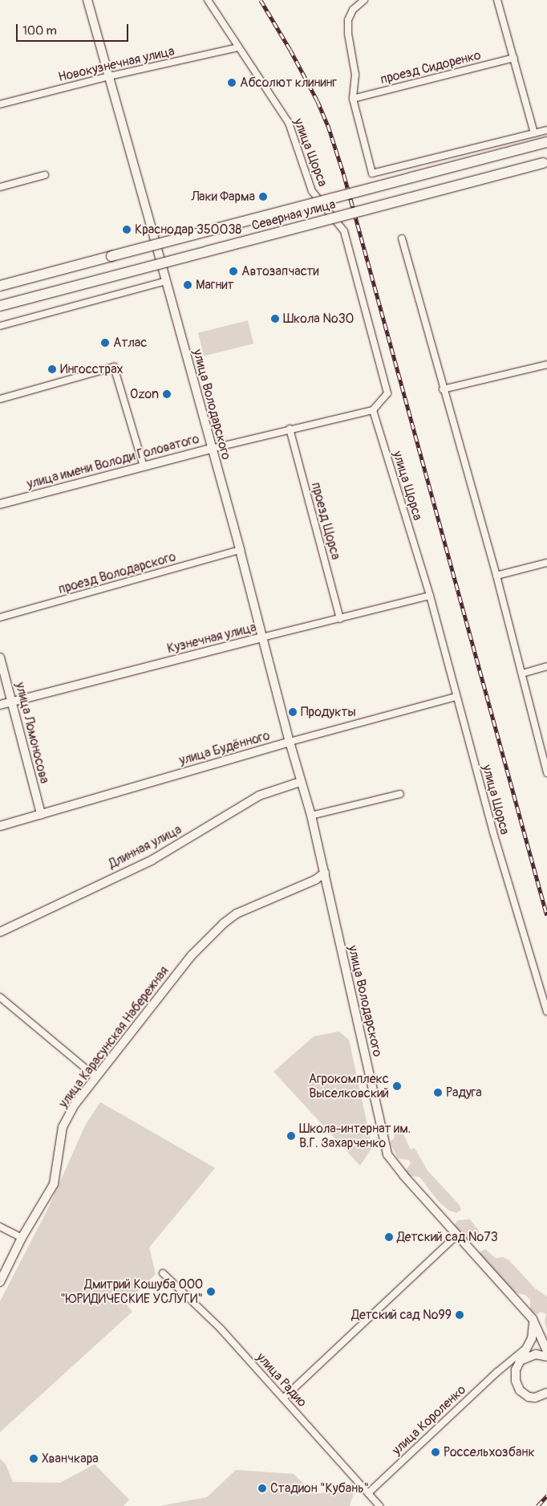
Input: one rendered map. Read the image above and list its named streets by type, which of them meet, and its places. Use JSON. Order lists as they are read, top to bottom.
{
  "streets": {
    "main road": ["Северная улица"],
    "street": [
      "Новокузнечная улица",
      "проезд Сидоренко",
      "улица Щорса",
      "улица Володарского",
      "улица имени Володи Головатого",
      "проезд Щорса",
      "проезд Володарского",
      "Кузнечная улица",
      "улица Ломоносова",
      "улица Будённого",
      "Длинная улица",
      "улица Карасунская Набережная",
      "улица Радио",
      "улица Короленко"
    ]
  },
  "crossings": [
    ["Новокузнечная улица", "улица Щорса"],
    ["Новокузнечная улица", "улица Володарского"],
    ["улица Щорса", "улица имени Володи Головатого"],
    ["улица Щорса", "Кузнечная улица"],
    ["улица Щорса", "улица Будённого"],
    ["улица Володарского", "улица имени Володи Головатого"],
    ["улица Володарского", "проезд Володарского"],
    ["улица Володарского", "Кузнечная улица"],
    ["улица Володарского", "улица Будённого"],
    ["улица Володарского", "Длинная улица"],
    ["улица Володарского", "улица Карасунская Набережная"],
    ["улица имени Володи Головатого", "проезд Щорса"],
    ["проезд Щорса", "Кузнечная улица"],
    ["Кузнечная улица", "улица Ломоносова"],
    ["улица Ломоносова", "улица Будённого"],
    ["улица Радио", "улица Короленко"]
  ],
  "places": [
    "Абсолют клининг",
    "Лаки Фарма",
    "Краснодар 350038",
    "Автозапчасти",
    "Магнит",
    "Школа №30",
    "Атлас",
    "Ингосстрах",
    "Ozon",
    "Продукты",
    "Агрокомплекс Выселковский",
    "Радуга",
    "Школа-интернат им. В.Г. Захарченко",
    "Детский сад №73",
    "Дмитрий Кошуба ООО \"ЮРИДИЧЕСКИЕ УСЛУГИ\"",
    "Детский сад №99",
    "Россельхозбанк",
    "Хванчкара",
    "Стадион \"Кубань\""
  ],
  "scale_bar": "100 m"
}
